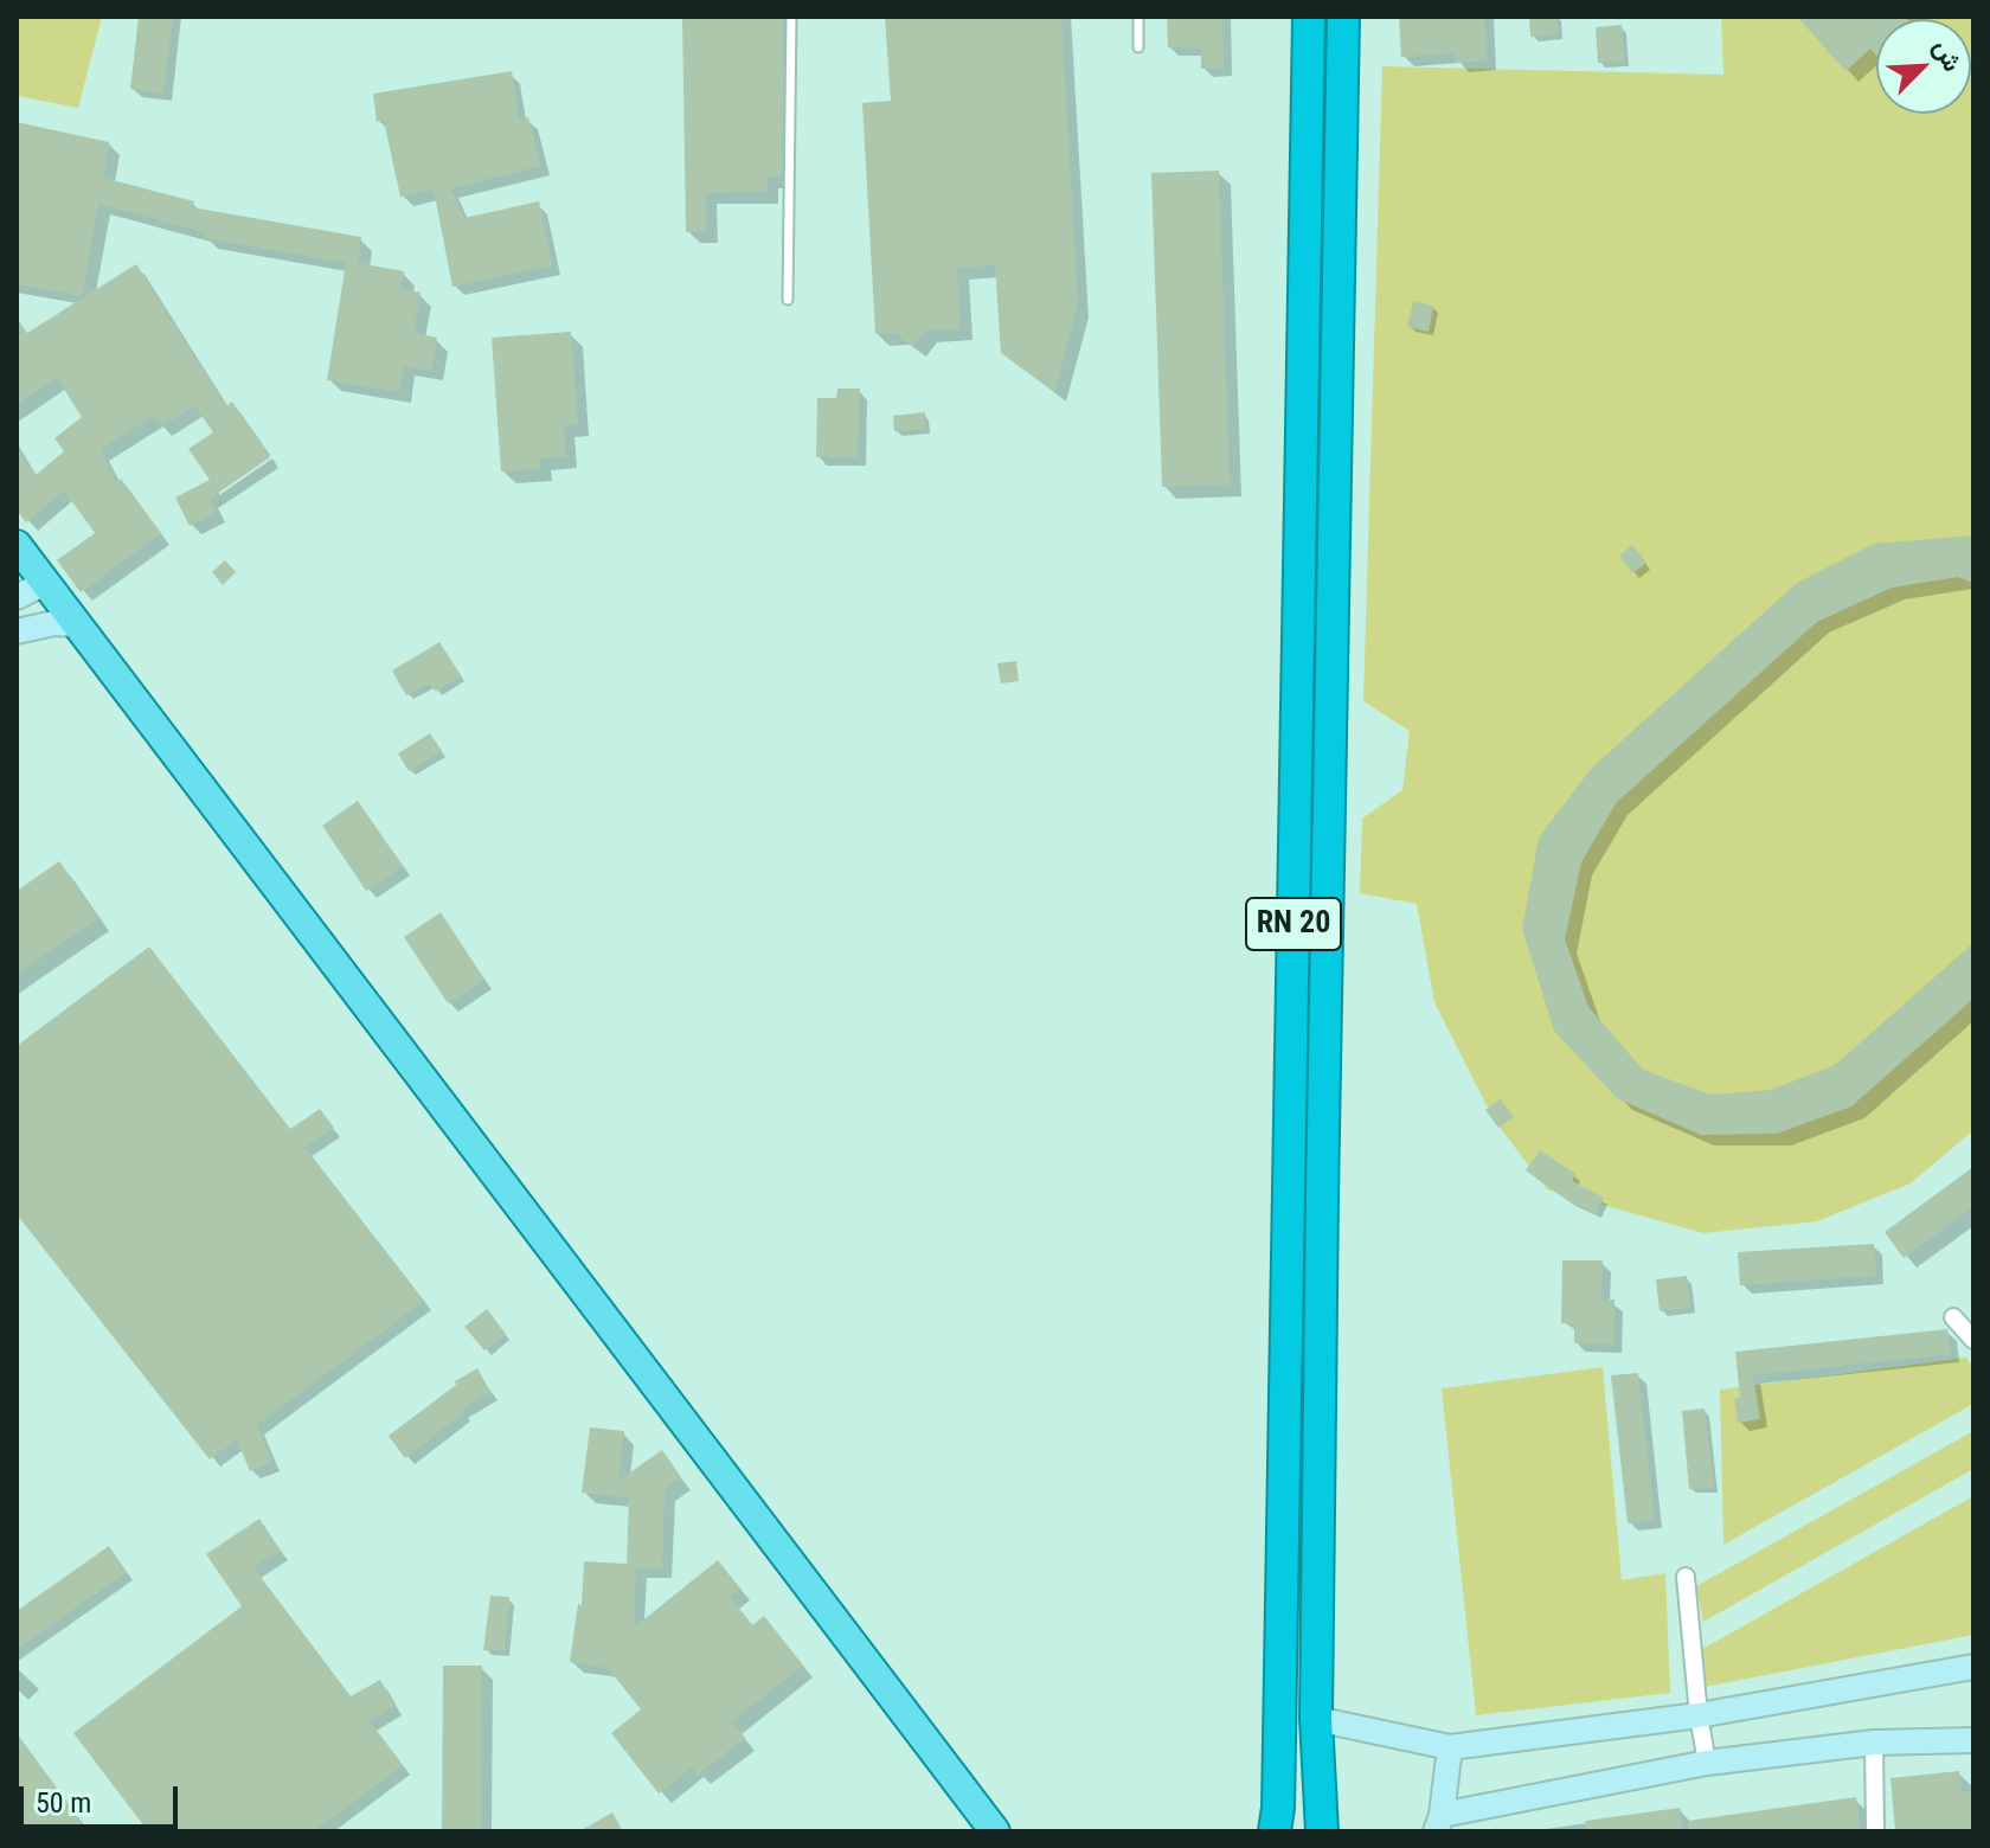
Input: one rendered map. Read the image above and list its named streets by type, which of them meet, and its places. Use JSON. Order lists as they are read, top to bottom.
{
  "streets": {
    "highway": ["RN 20"]
  },
  "scale_bar": "50 m",
  "north": "top right"
}
